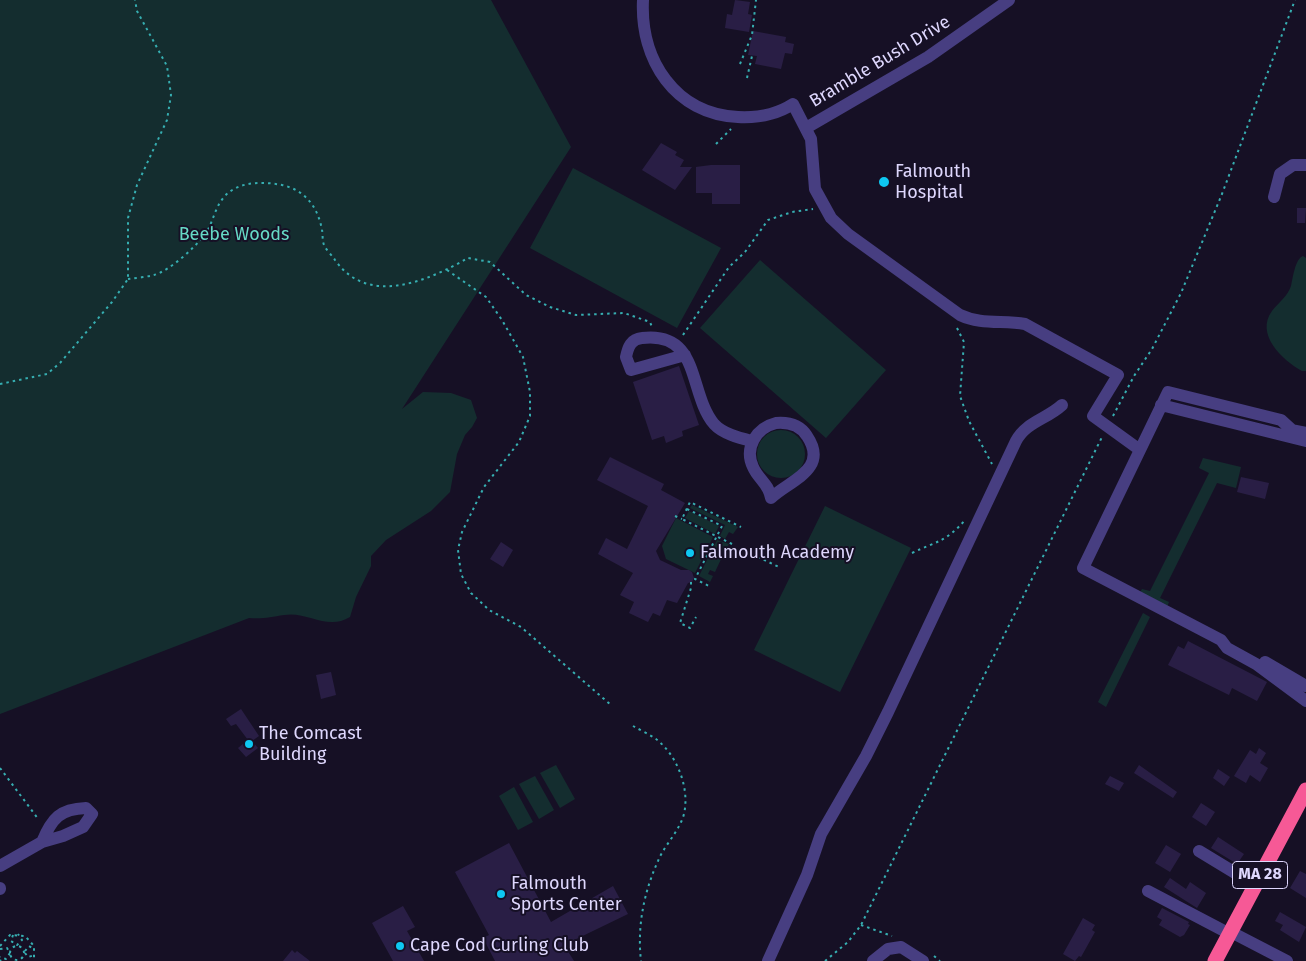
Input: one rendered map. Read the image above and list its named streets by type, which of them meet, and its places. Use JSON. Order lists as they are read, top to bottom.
{
  "streets": {
    "highway": ["MA 28"],
    "street": ["Bramble Bush Drive"]
  },
  "parks": ["Beebe Woods"],
  "places": [
    "Falmouth Hospital",
    "Falmouth Academy",
    "The Comcast Building",
    "Falmouth Sports Center",
    "Cape Cod Curling Club"
  ]
}
